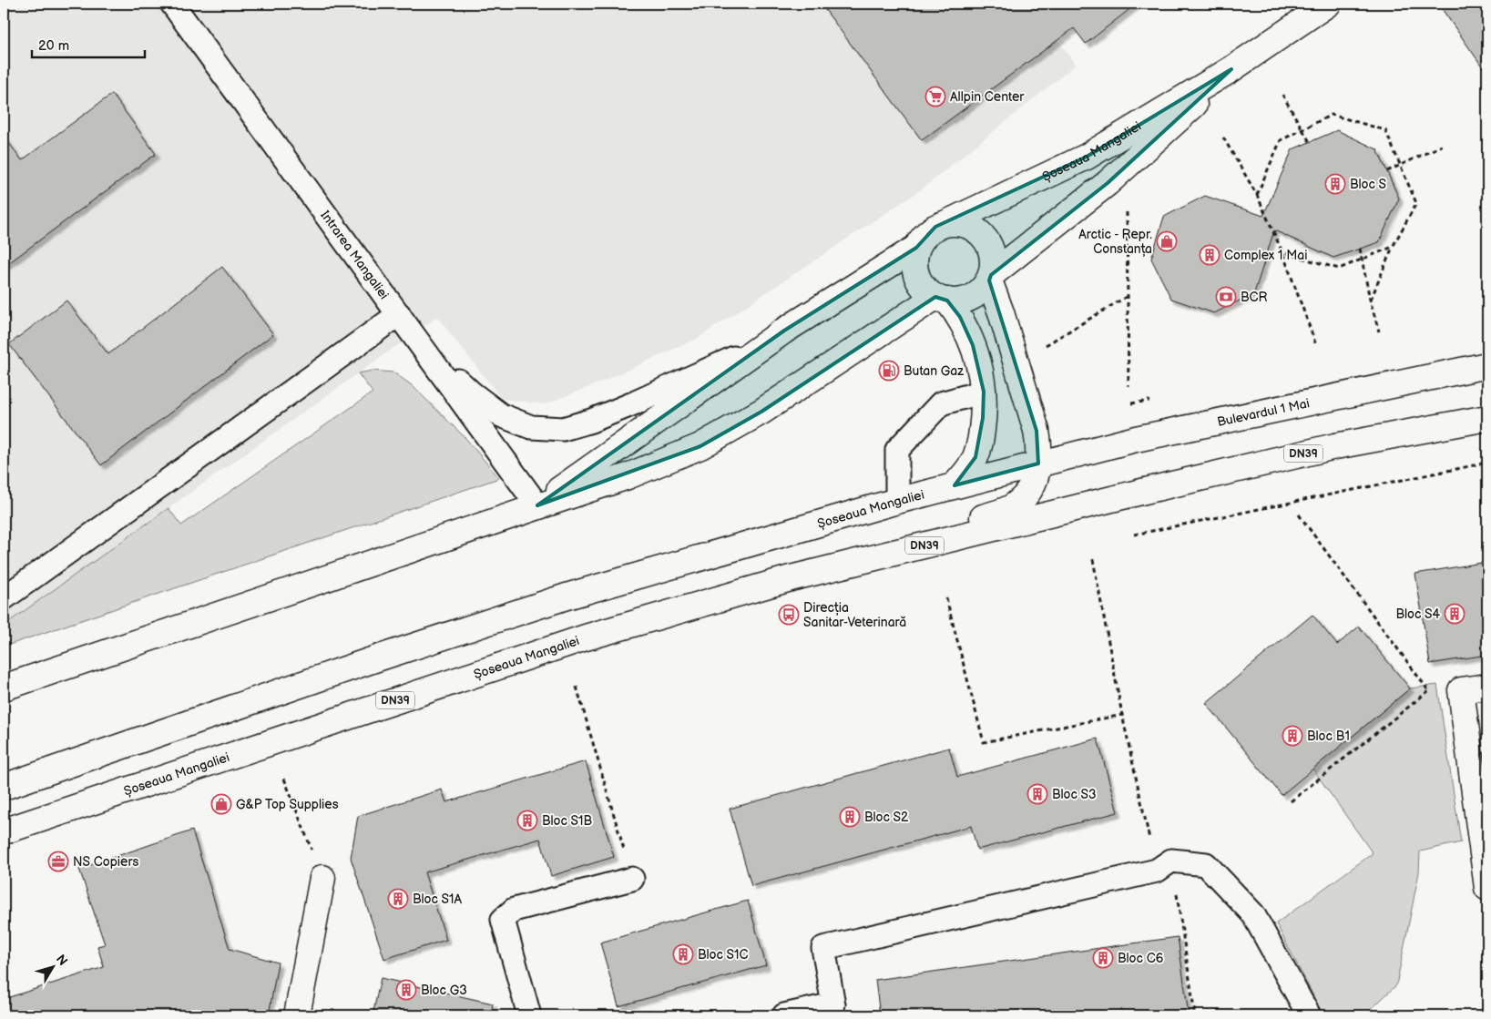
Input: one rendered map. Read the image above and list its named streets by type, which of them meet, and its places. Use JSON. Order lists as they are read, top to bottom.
{
  "streets": {
    "main road": ["Șoseaua Mangaliei", "Bulevardul 1 Mai", "DN39"],
    "lane": ["Intrarea Mangaliei"]
  },
  "crossings": [
    ["Șoseaua Mangaliei", "Bulevardul 1 Mai"]
  ],
  "places": {
    "supermarket": ["Allpin Center"],
    "building": [
      "Bloc S",
      "Complex 1 Mai",
      "Bloc S4",
      "Bloc B1",
      "Bloc S3",
      "Bloc S2",
      "Bloc S1B",
      "Bloc S1A",
      "Bloc S1C",
      "Bloc C6",
      "Bloc G3"
    ],
    "shop": ["Arctic - Repr. Constanța", "G&P Top Supplies"],
    "bank": ["BCR"],
    "fuel station": ["Butan Gaz"],
    "bus stop": ["Direcția Sanitar-Veterinară"],
    "office": ["NS Copiers"]
  },
  "scale_bar": "20 m",
  "north": "top right"
}
